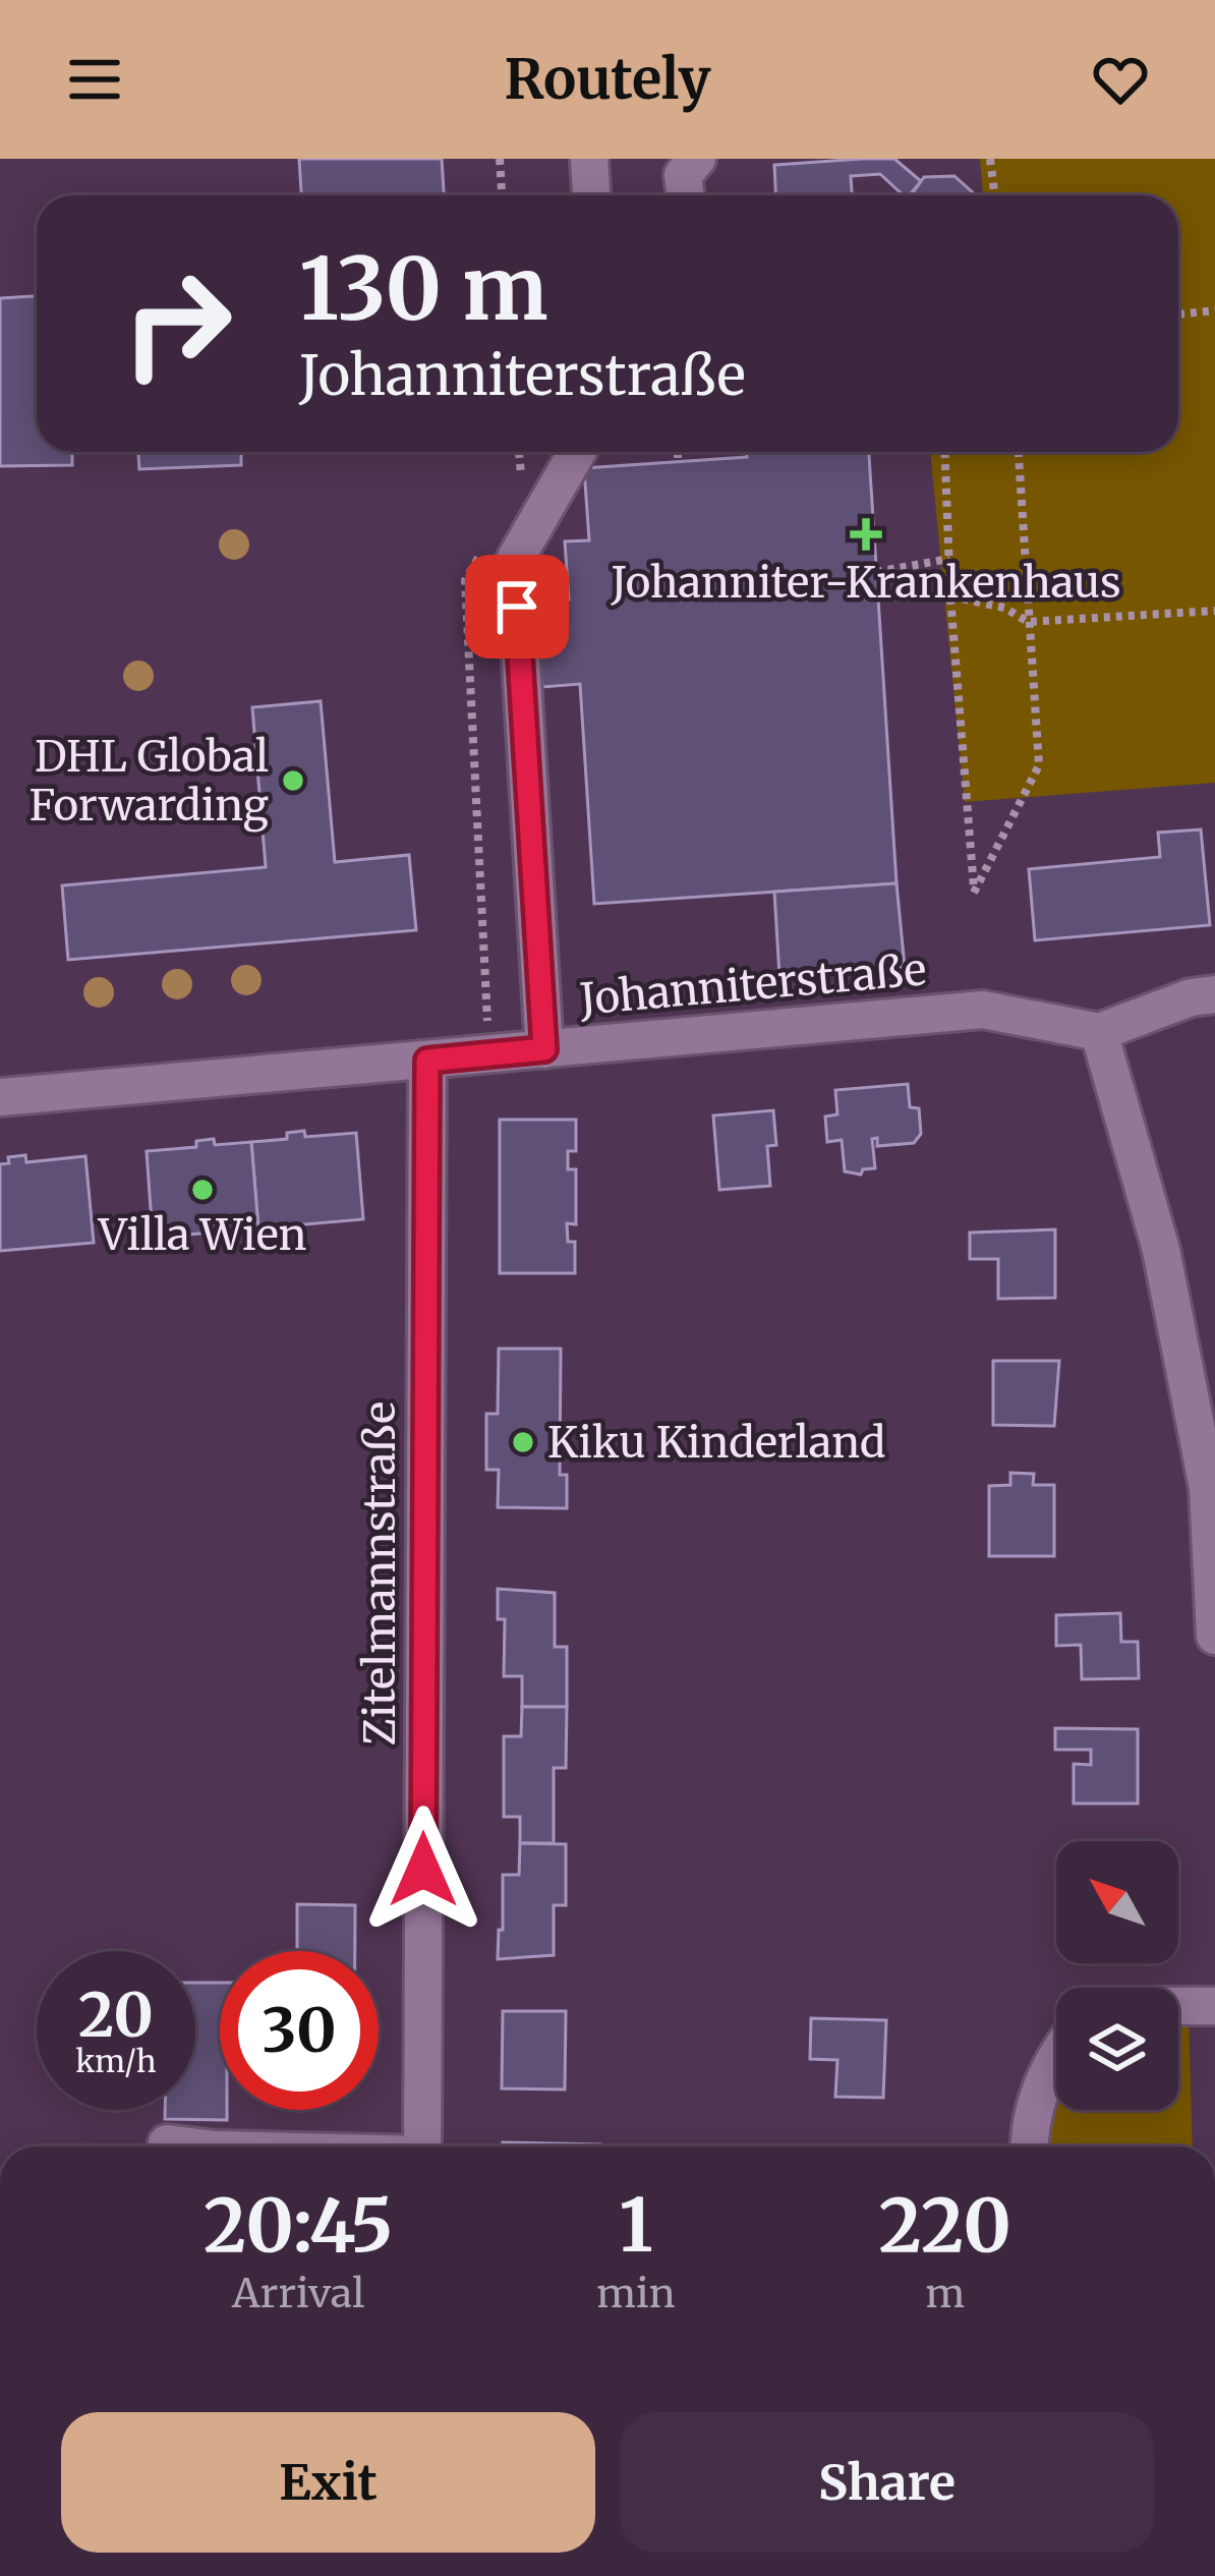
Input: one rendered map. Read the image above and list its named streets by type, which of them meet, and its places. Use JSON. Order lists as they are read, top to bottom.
{
  "streets": {
    "street": ["Johanniterstraße", "Zitelmannstraße"]
  },
  "crossings": [
    ["Johanniterstraße", "Zitelmannstraße"]
  ],
  "places": {
    "health": ["Johanniter-Krankenhaus"],
    "other": ["DHL Global Forwarding", "Villa Wien", "Kiku Kinderland"]
  },
  "north": "top left",
  "page": {
    "header": "Routely",
    "turn": ["130 m", "Johanniterstraße"],
    "speed": "20 km/h",
    "limit": "30",
    "eta": [
      "20:45",
      "Arrival",
      "1",
      "min",
      "220",
      "m"
    ],
    "buttons": ["Exit", "Share"]
  }
}
